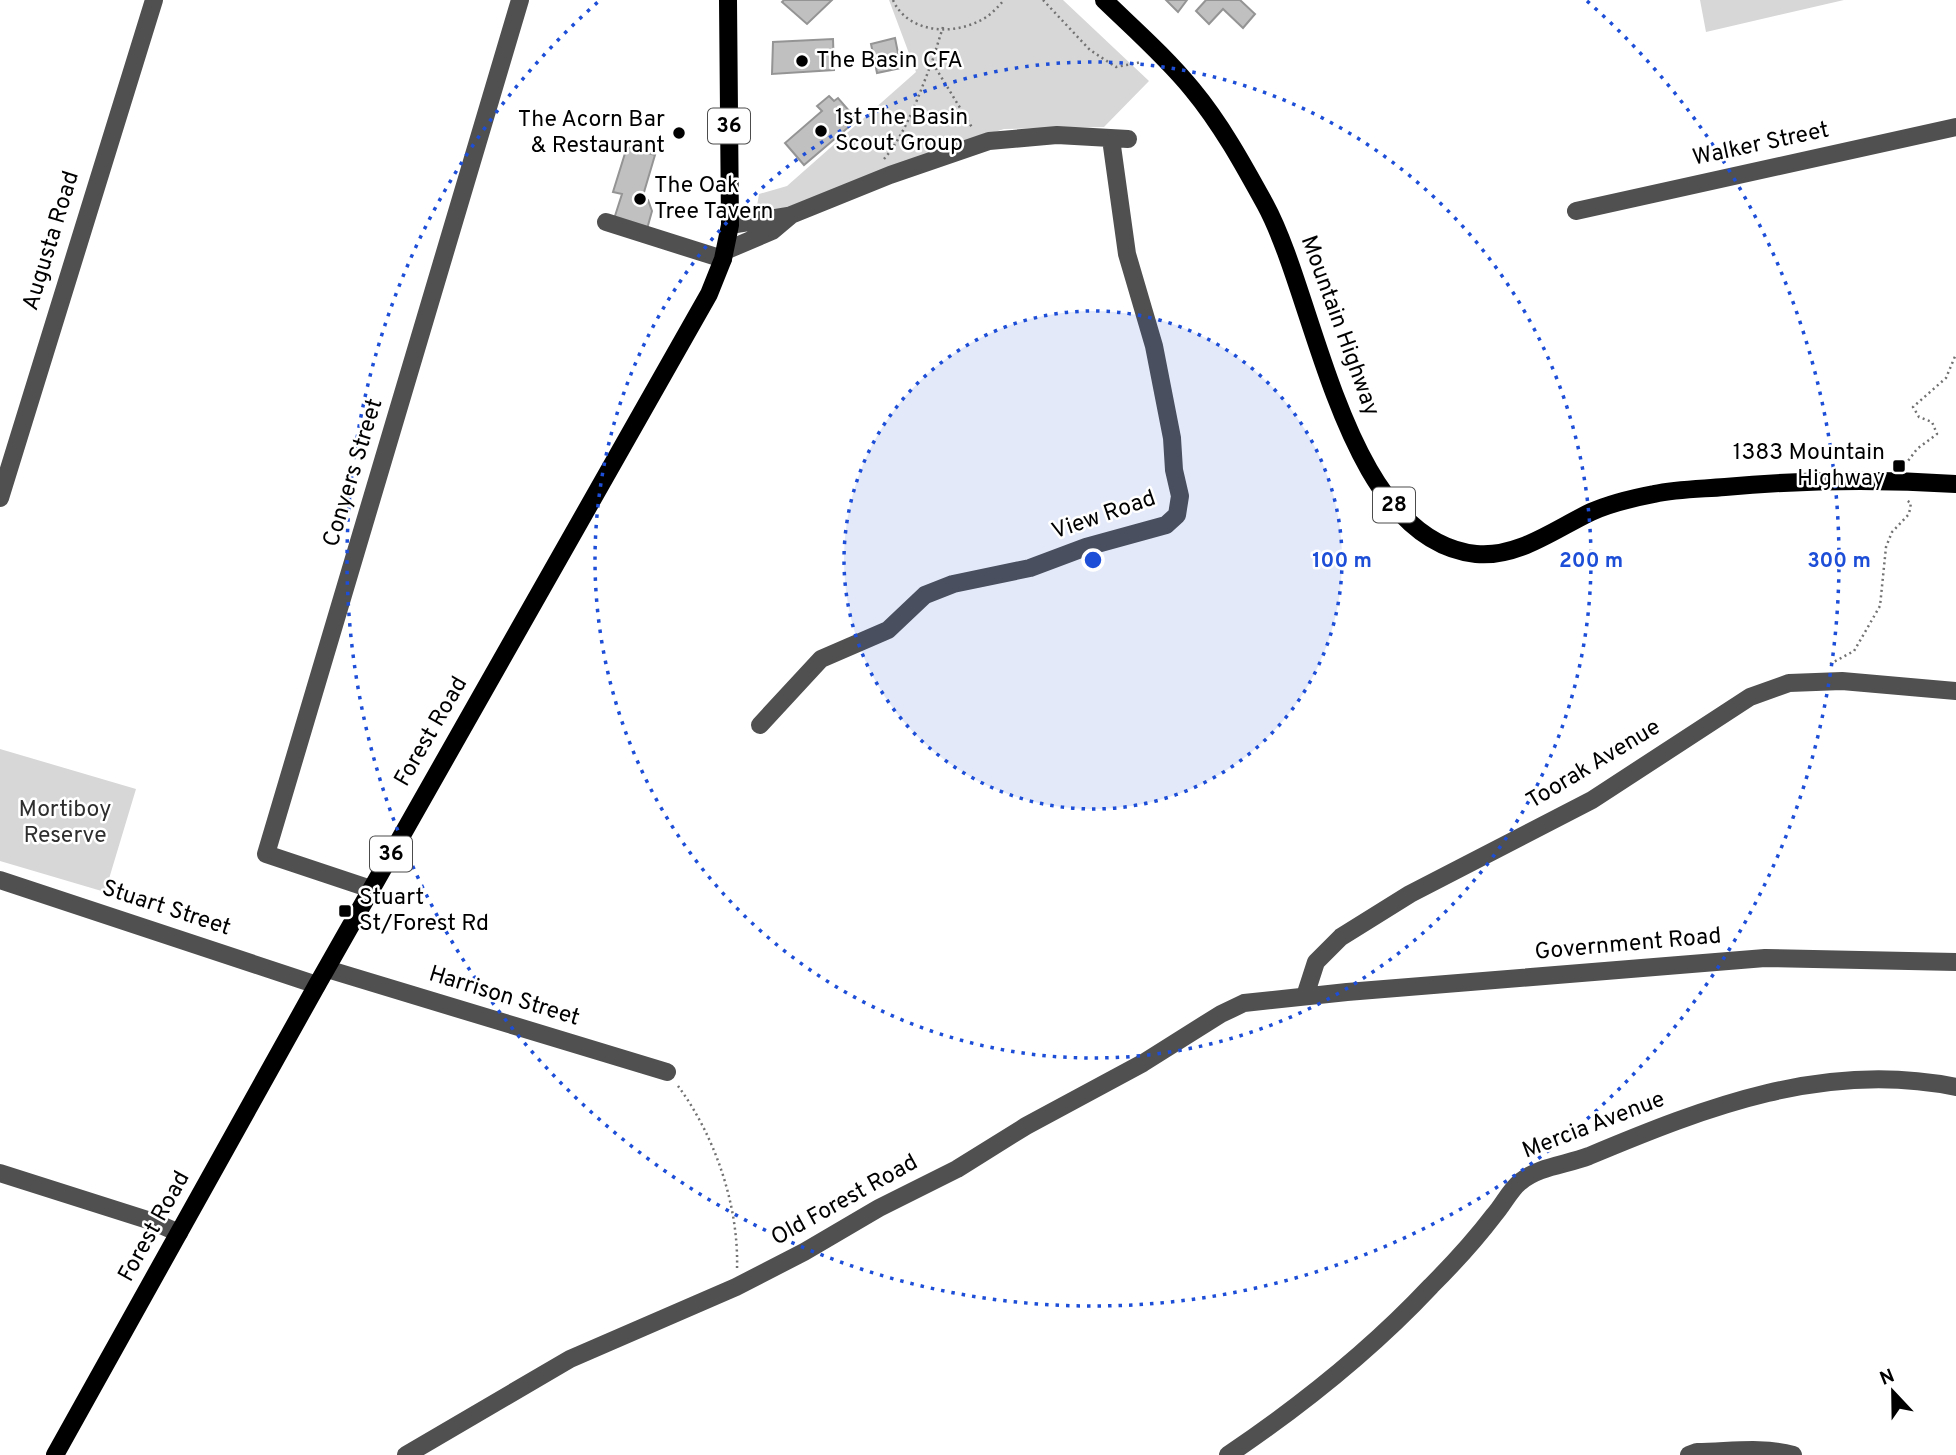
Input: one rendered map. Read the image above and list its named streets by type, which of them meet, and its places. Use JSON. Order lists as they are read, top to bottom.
{
  "streets": {
    "main road": [
      "36",
      "Mountain Highway",
      "28",
      "Forest Road"
    ],
    "street": [
      "Walker Street",
      "Augusta Road",
      "Conyers Street",
      "View Road",
      "Toorak Avenue",
      "Stuart Street",
      "Government Road",
      "Harrison Street",
      "Mercia Avenue",
      "Old Forest Road"
    ]
  },
  "crossings": [
    ["Conyers Street", "Forest Road"],
    ["Forest Road", "Stuart Street"],
    ["Forest Road", "Harrison Street"],
    ["Toorak Avenue", "Government Road"],
    ["Toorak Avenue", "Old Forest Road"],
    ["Government Road", "Old Forest Road"]
  ],
  "parks": ["Mortiboy Reserve"],
  "places": {
    "other": [
      "The Basin CFA",
      "1st The Basin Scout Group",
      "The Acorn Bar & Restaurant",
      "The Oak Tree Tavern"
    ],
    "transit": ["1383 Mountain Highway", "Stuart St/Forest Rd"]
  },
  "north": "top",
  "rings": ["100 m", "200 m", "300 m"]
}
